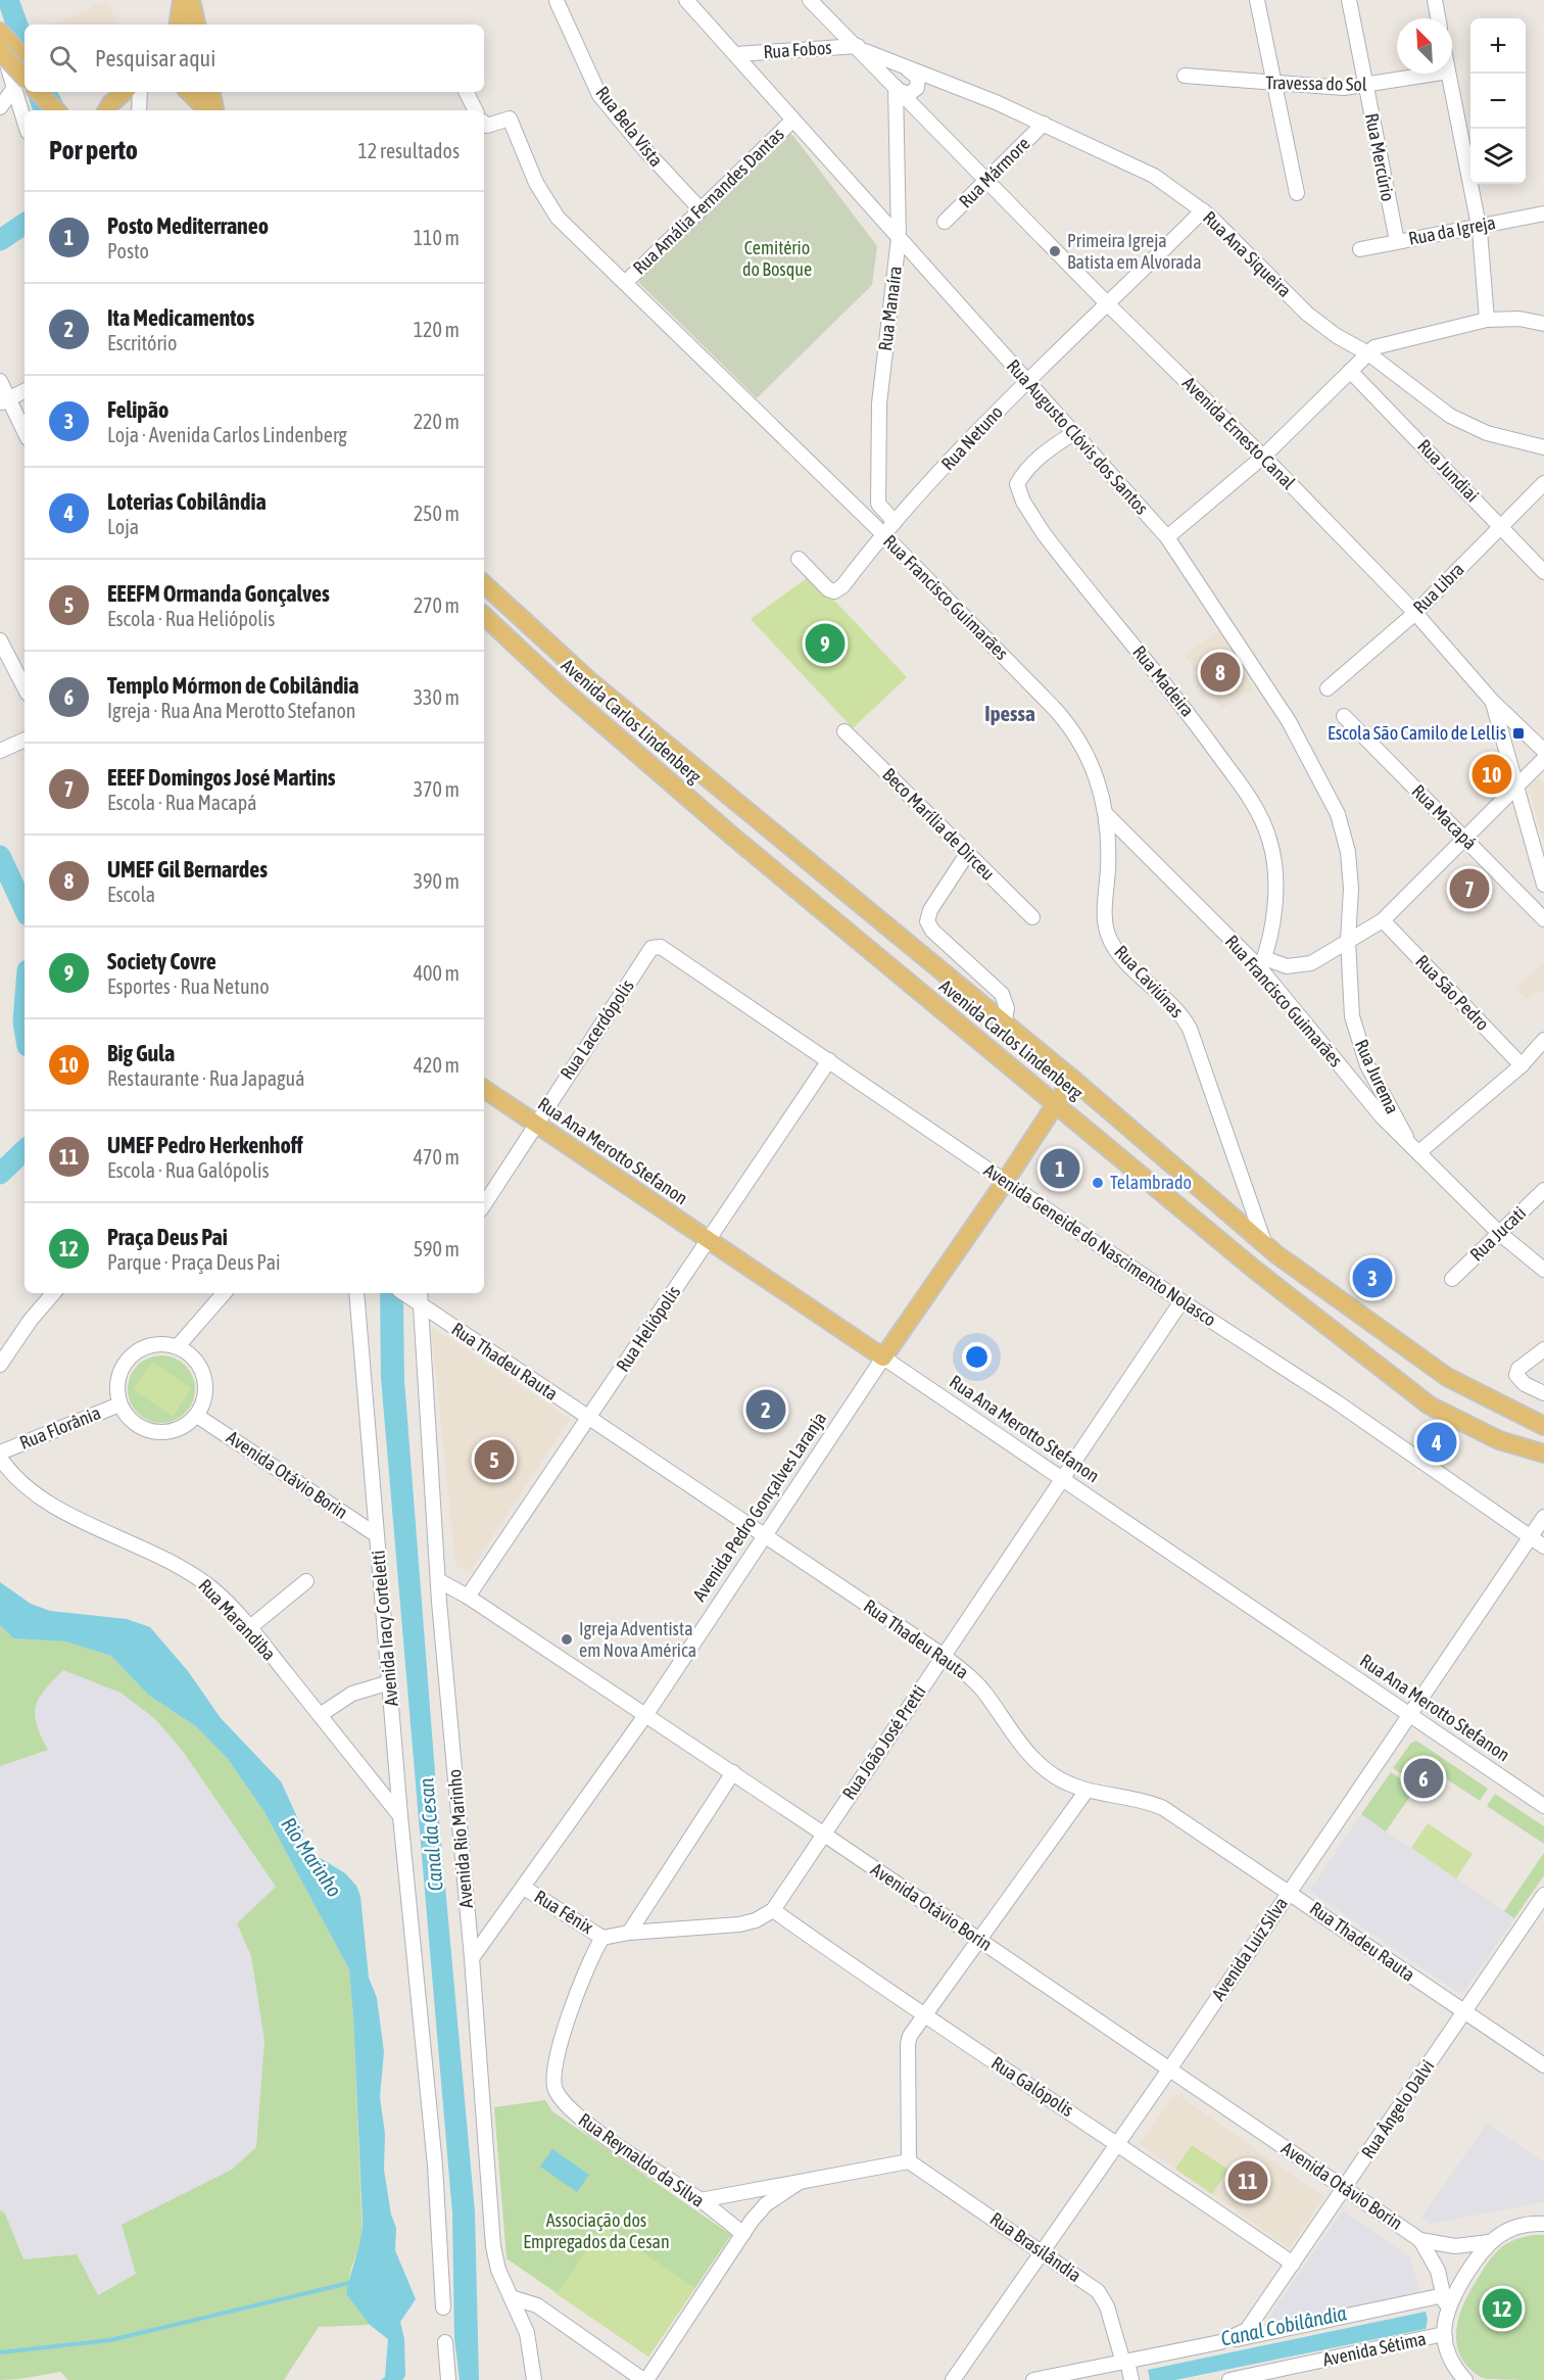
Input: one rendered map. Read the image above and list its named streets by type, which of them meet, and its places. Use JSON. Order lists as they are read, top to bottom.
{
  "streets": {
    "main road": ["Avenida Carlos Lindenberg", "Rua Ana Merotto Stefanon", "Avenida Pedro Gonçalves Laranja"],
    "street": [
      "Rua Fobos",
      "Travessa do Sol",
      "Rua Bela Vista",
      "Rua Mercúrio",
      "Rua Mármore",
      "Rua Amália Fernandes Dantas",
      "Rua da Igreja",
      "Rua Ana Siqueira",
      "Rua Manaíra",
      "Avenida Ernesto Canal",
      "Rua Augusto Clóvis dos Santos",
      "Rua Netuno",
      "Rua Jundiai",
      "Rua Libra",
      "Rua Francisco Guimarães",
      "Rua Madeira",
      "Rua Macapá",
      "Beco Marília de Dirceu",
      "Rua Caviúnas",
      "Rua São Pedro",
      "Rua Lacerdópolis",
      "Rua Jurema",
      "Rua Jucati",
      "Avenida Geneide do Nascimento Nolasco",
      "Rua Heliópolis",
      "Rua Thadeu Rauta",
      "Rua Florânia",
      "Avenida Otávio Borin",
      "Rua Marandiba",
      "Avenida Iracy Corteletti",
      "Rua João José Pretti",
      "Avenida Rio Marinho",
      "Rua Fênix",
      "Avenida Luiz Silva",
      "Rua Galópolis",
      "Rua Ângelo Dalvi",
      "Rua Reynaldo da Silva",
      "Rua Brasilândia",
      "Avenida Sétima"
    ]
  },
  "crossings": [
    ["Rua Fobos", "Avenida Ernesto Canal"],
    ["Rua Fobos", "Rua Augusto Clóvis dos Santos"],
    ["Travessa do Sol", "Rua Mercúrio"],
    ["Rua Bela Vista", "Rua Amália Fernandes Dantas"],
    ["Rua Mercúrio", "Rua da Igreja"],
    ["Rua Mármore", "Rua Ana Siqueira"],
    ["Rua Mármore", "Avenida Ernesto Canal"],
    ["Rua Amália Fernandes Dantas", "Rua Augusto Clóvis dos Santos"],
    ["Rua Amália Fernandes Dantas", "Rua Francisco Guimarães"],
    ["Rua Ana Siqueira", "Rua Manaíra"],
    ["Rua Ana Siqueira", "Avenida Ernesto Canal"],
    ["Rua Ana Siqueira", "Rua Netuno"],
    ["Rua Manaíra", "Avenida Ernesto Canal"],
    ["Rua Manaíra", "Rua Augusto Clóvis dos Santos"],
    ["Rua Manaíra", "Rua Netuno"],
    ["Avenida Ernesto Canal", "Rua Netuno"],
    ["Avenida Ernesto Canal", "Rua Libra"],
    ["Rua Augusto Clóvis dos Santos", "Rua Netuno"],
    ["Rua Augusto Clóvis dos Santos", "Rua Madeira"],
    ["Rua Augusto Clóvis dos Santos", "Rua Jurema"],
    ["Rua Netuno", "Rua Francisco Guimarães"],
    ["Rua Jundiai", "Rua Libra"],
    ["Rua Francisco Guimarães", "Rua Madeira"],
    ["Rua Francisco Guimarães", "Rua Caviúnas"],
    ["Rua Francisco Guimarães", "Rua Jurema"],
    ["Avenida Carlos Lindenberg", "Rua Caviúnas"],
    ["Avenida Carlos Lindenberg", "Avenida Pedro Gonçalves Laranja"],
    ["Rua Lacerdópolis", "Rua Ana Merotto Stefanon"],
    ["Rua Lacerdópolis", "Avenida Geneide do Nascimento Nolasco"],
    ["Rua Jurema", "Rua Jucati"],
    ["Rua Ana Merotto Stefanon", "Rua Heliópolis"],
    ["Rua Ana Merotto Stefanon", "Avenida Pedro Gonçalves Laranja"],
    ["Rua Ana Merotto Stefanon", "Rua João José Pretti"],
    ["Rua Ana Merotto Stefanon", "Avenida Luiz Silva"],
    ["Avenida Geneide do Nascimento Nolasco", "Rua Heliópolis"],
    ["Avenida Geneide do Nascimento Nolasco", "Avenida Pedro Gonçalves Laranja"],
    ["Avenida Geneide do Nascimento Nolasco", "Rua João José Pretti"],
    ["Avenida Geneide do Nascimento Nolasco", "Avenida Luiz Silva"],
    ["Rua Heliópolis", "Rua Thadeu Rauta"],
    ["Rua Heliópolis", "Avenida Otávio Borin"],
    ["Rua Thadeu Rauta", "Avenida Pedro Gonçalves Laranja"],
    ["Rua Thadeu Rauta", "Rua João José Pretti"],
    ["Rua Thadeu Rauta", "Avenida Rio Marinho"],
    ["Rua Thadeu Rauta", "Avenida Luiz Silva"],
    ["Rua Thadeu Rauta", "Rua Ângelo Dalvi"],
    ["Rua Florânia", "Avenida Otávio Borin"],
    ["Avenida Otávio Borin", "Avenida Pedro Gonçalves Laranja"],
    ["Avenida Otávio Borin", "Avenida Iracy Corteletti"],
    ["Avenida Otávio Borin", "Rua João José Pretti"],
    ["Avenida Otávio Borin", "Avenida Rio Marinho"],
    ["Avenida Otávio Borin", "Avenida Luiz Silva"],
    ["Avenida Otávio Borin", "Rua Ângelo Dalvi"],
    ["Avenida Pedro Gonçalves Laranja", "Avenida Rio Marinho"],
    ["Avenida Pedro Gonçalves Laranja", "Rua Fênix"],
    ["Rua Marandiba", "Avenida Iracy Corteletti"],
    ["Rua João José Pretti", "Rua Galópolis"],
    ["Rua Fênix", "Rua Reynaldo da Silva"],
    ["Avenida Luiz Silva", "Rua Galópolis"],
    ["Avenida Luiz Silva", "Rua Brasilândia"],
    ["Rua Galópolis", "Rua Ângelo Dalvi"],
    ["Rua Ângelo Dalvi", "Rua Brasilândia"]
  ],
  "districts": ["Ipessa"],
  "water": ["Canal da Cesan", "Rio Marinho", "Canal Cobilândia"],
  "parks": ["Cemitério do Bosque", "Associação dos Empregados da Cesan"],
  "places": {
    "other": ["Primeira Igreja Batista em Alvorada", "Telambrado", "Igreja Adventista em Nova América"],
    "transit": ["Escola São Camilo de Lellis"]
  },
  "north": "top left",
  "page": {
    "map_buttons": ["+", "−"],
    "search": "Pesquisar aqui",
    "heading": ["Por perto", "12 resultados"],
    "list": [
      {
        "mark": "1",
        "name": "Posto Mediterraneo",
        "note": "Posto",
        "value": "110 m"
      },
      {
        "mark": "2",
        "name": "Ita Medicamentos",
        "note": "Escritório",
        "value": "120 m"
      },
      {
        "mark": "3",
        "name": "Felipão",
        "note": "Loja · Avenida Carlos Lindenberg",
        "value": "220 m"
      },
      {
        "mark": "4",
        "name": "Loterias Cobilândia",
        "note": "Loja",
        "value": "250 m"
      },
      {
        "mark": "5",
        "name": "EEEFM Ormanda Gonçalves",
        "note": "Escola · Rua Heliópolis",
        "value": "270 m"
      },
      {
        "mark": "6",
        "name": "Templo Mórmon de Cobilândia",
        "note": "Igreja · Rua Ana Merotto Stefanon",
        "value": "330 m"
      },
      {
        "mark": "7",
        "name": "EEEF Domingos José Martins",
        "note": "Escola · Rua Macapá",
        "value": "370 m"
      },
      {
        "mark": "8",
        "name": "UMEF Gil Bernardes",
        "note": "Escola",
        "value": "390 m"
      },
      {
        "mark": "9",
        "name": "Society Covre",
        "note": "Esportes · Rua Netuno",
        "value": "400 m"
      },
      {
        "mark": "10",
        "name": "Big Gula",
        "note": "Restaurante · Rua Japaguá",
        "value": "420 m"
      },
      {
        "mark": "11",
        "name": "UMEF Pedro Herkenhoff",
        "note": "Escola · Rua Galópolis",
        "value": "470 m"
      },
      {
        "mark": "12",
        "name": "Praça Deus Pai",
        "note": "Parque · Praça Deus Pai",
        "value": "590 m"
      }
    ],
    "pins": [
      "9",
      "8",
      "10",
      "7",
      "1",
      "3",
      "2",
      "4",
      "5",
      "6",
      "11",
      "12"
    ]
  }
}
